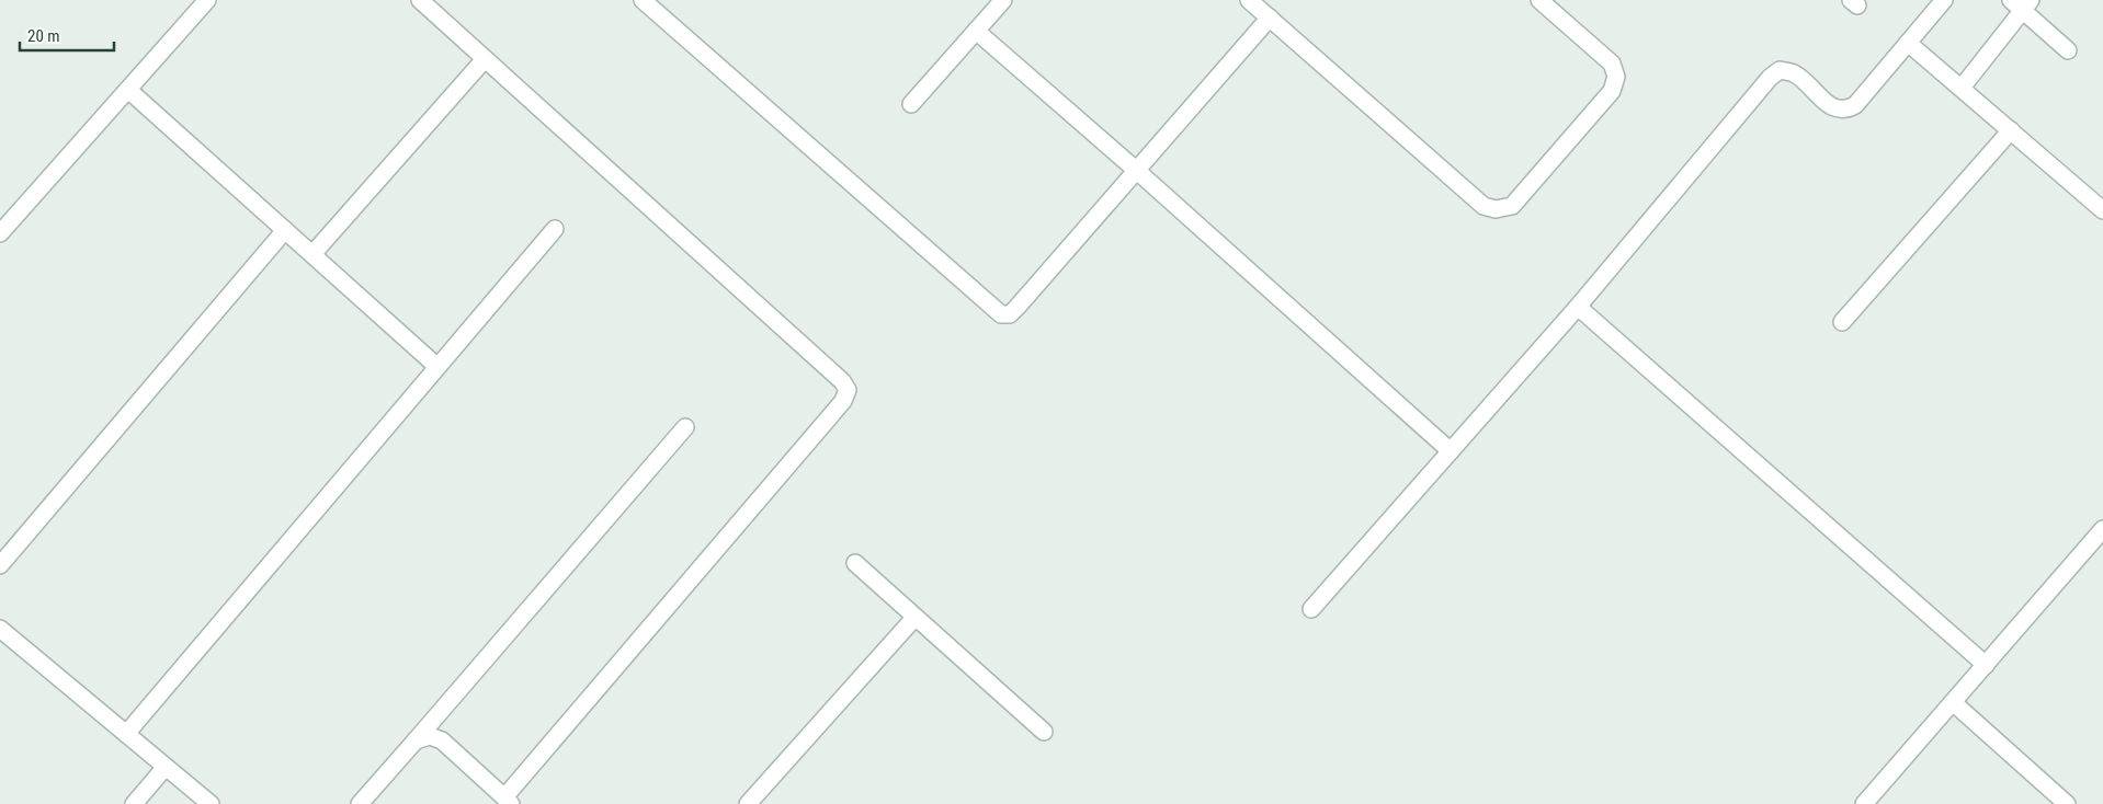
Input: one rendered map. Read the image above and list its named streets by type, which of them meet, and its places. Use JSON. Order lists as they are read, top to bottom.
{
  "scale_bar": "20 m"
}
